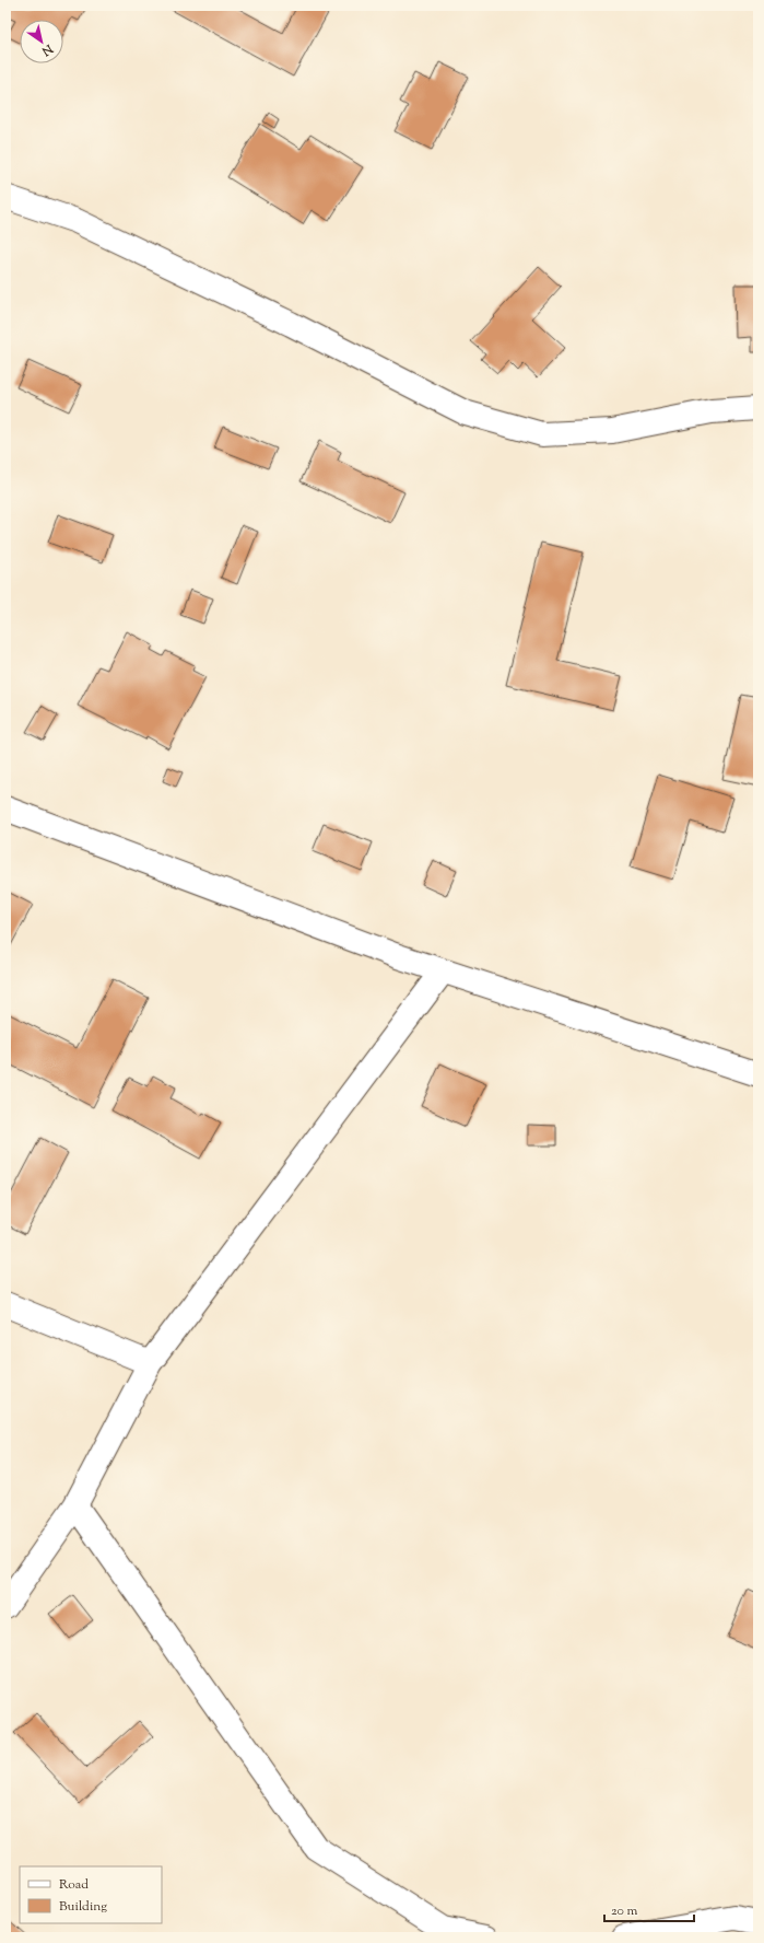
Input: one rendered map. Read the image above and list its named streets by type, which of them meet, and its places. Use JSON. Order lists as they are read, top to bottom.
{
  "legend": ["Road", "Building"],
  "scale_bar": "20 m",
  "north": "bottom right"
}
